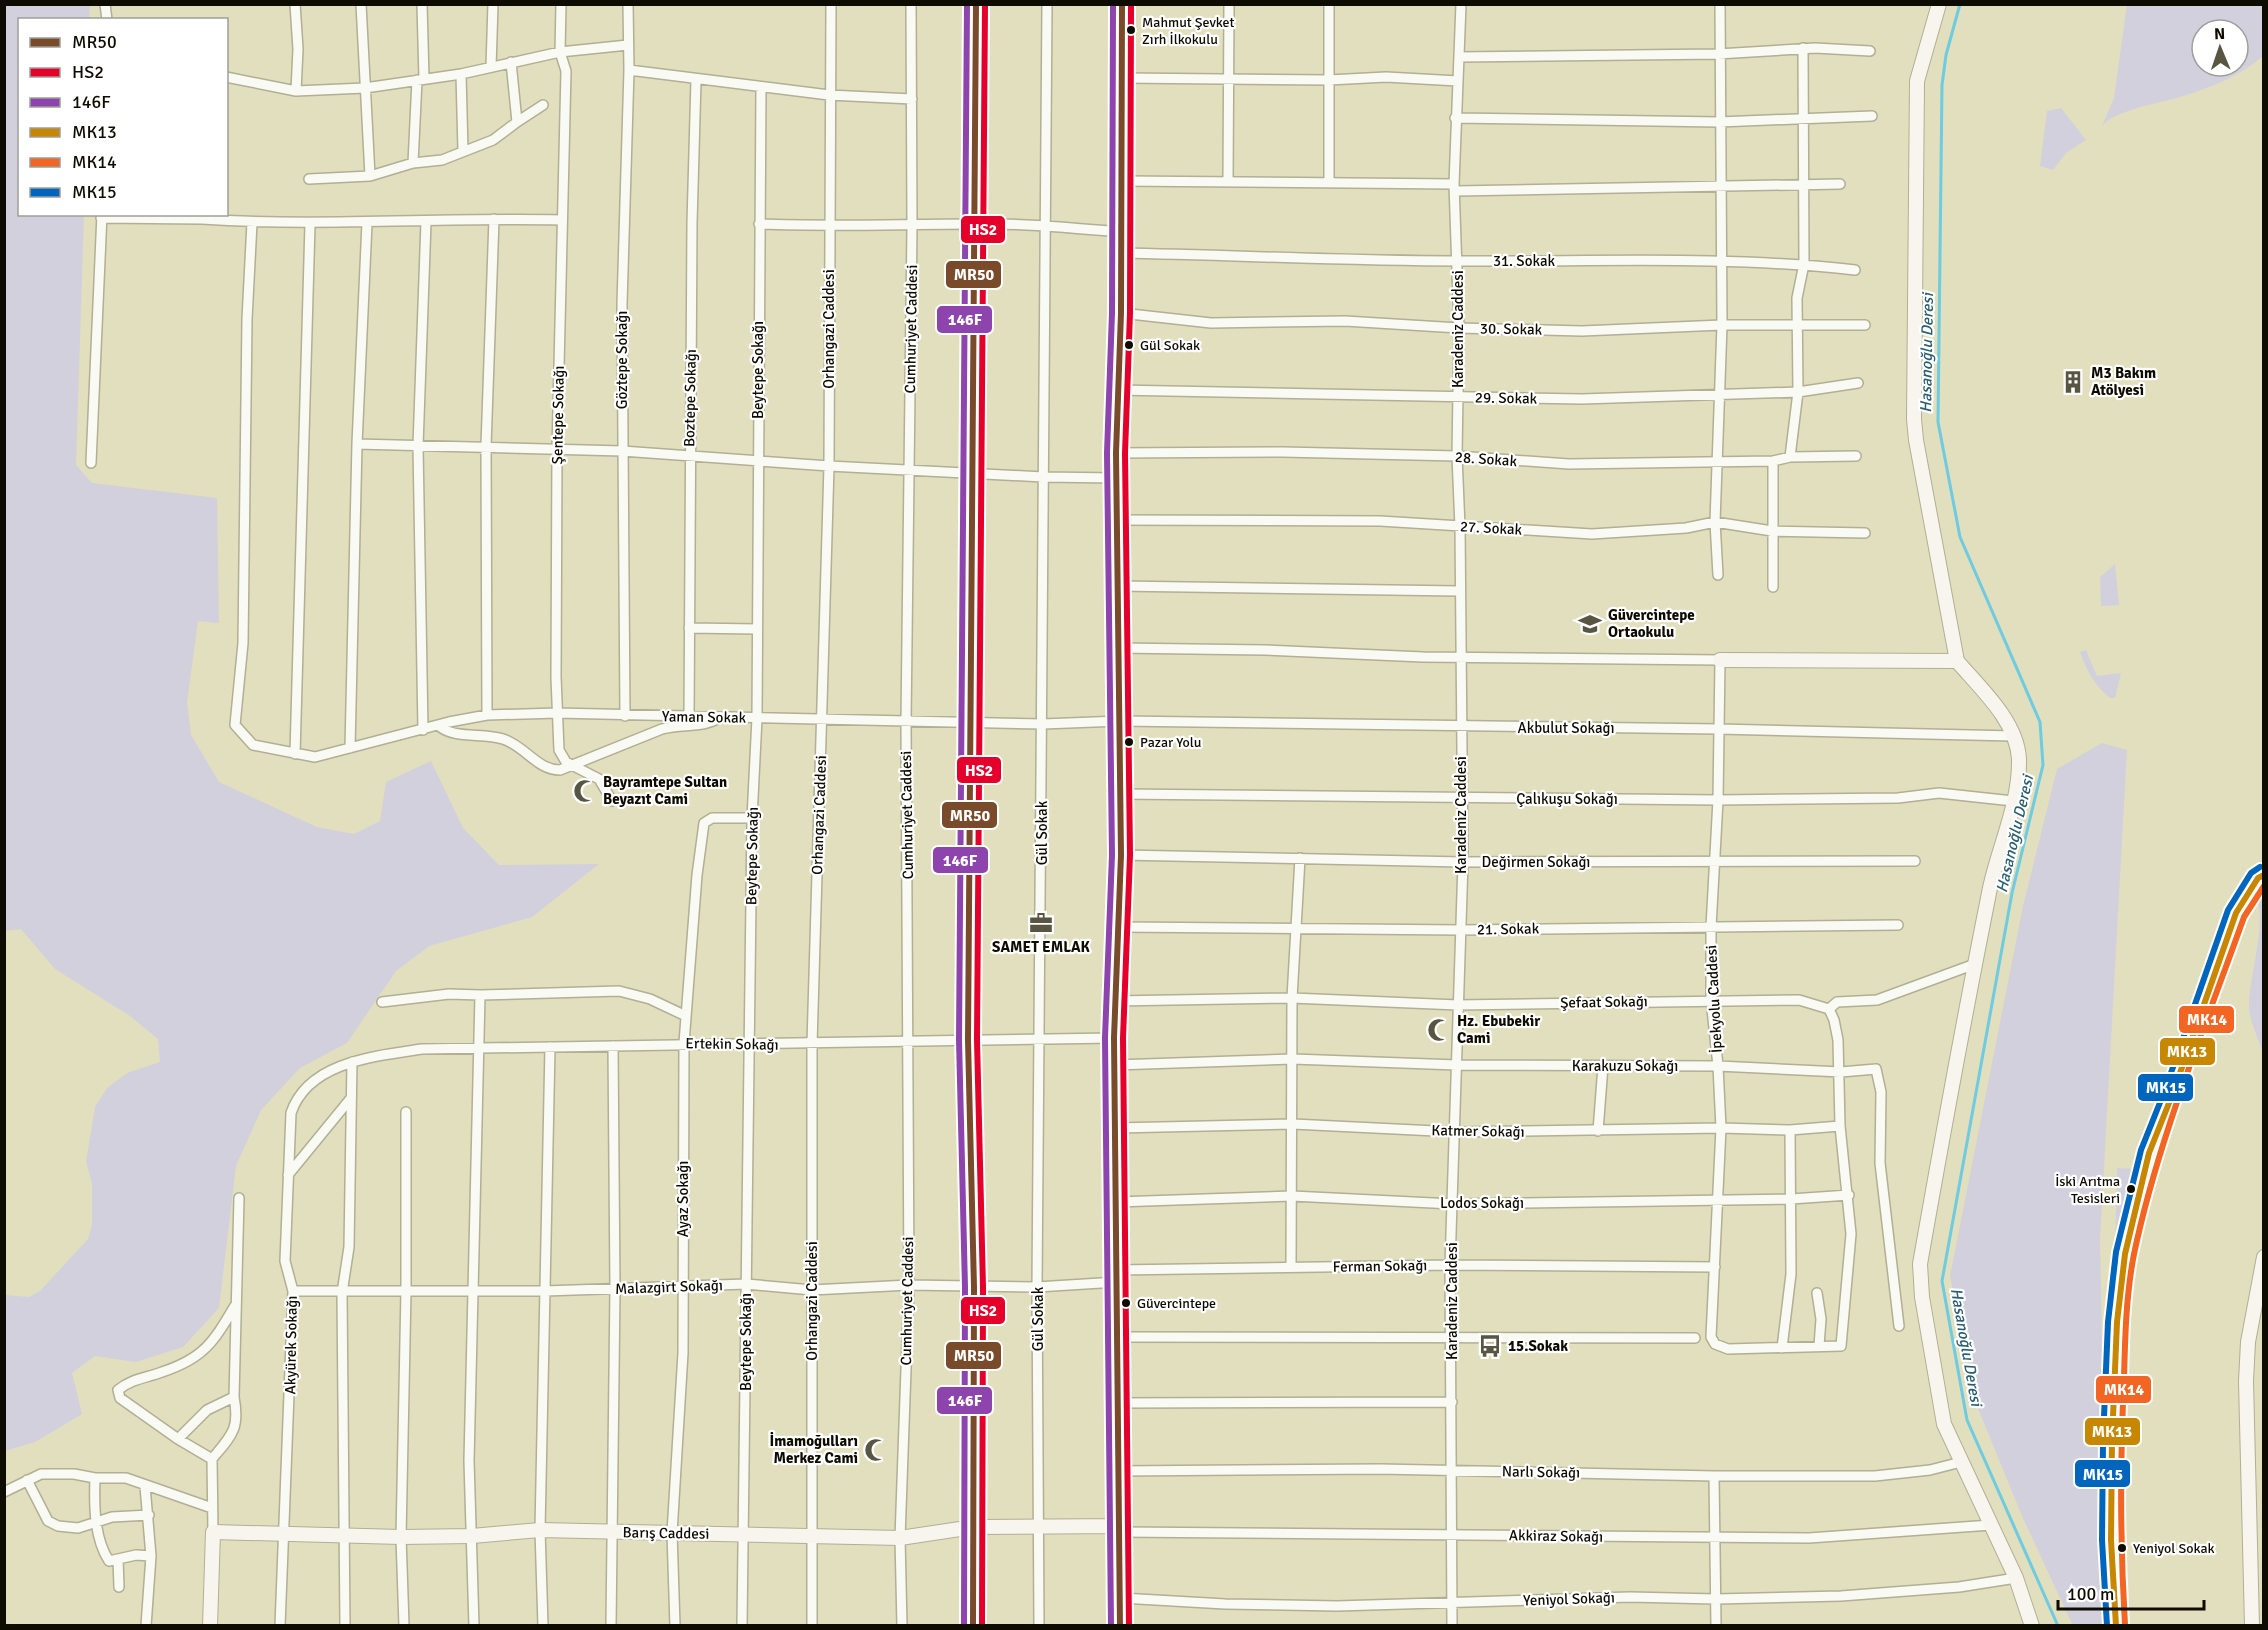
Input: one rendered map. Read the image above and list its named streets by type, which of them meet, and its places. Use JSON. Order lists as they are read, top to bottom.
{
  "streets": {
    "street": [
      "31. Sokak",
      "Orhangazi Caddesi",
      "Cumhuriyet Caddesi",
      "Karadeniz Caddesi",
      "30. Sokak",
      "Göztepe Sokağı",
      "Beytepe Sokağı",
      "Boztepe Sokağı",
      "29. Sokak",
      "Şentepe Sokağı",
      "28. Sokak",
      "27. Sokak",
      "Yaman Sokak",
      "Akbulut Sokağı",
      "Çalıkuşu Sokağı",
      "Gül Sokak",
      "Değirmen Sokağı",
      "21. Sokak",
      "İpekyolu Caddesi",
      "Şefaat Sokağı",
      "Ertekin Sokağı",
      "Karakuzu Sokağı",
      "Katmer Sokağı",
      "Ayaz Sokağı",
      "Lodos Sokağı",
      "Ferman Sokağı",
      "Malazgirt Sokağı",
      "Akyürek Sokağı",
      "Narlı Sokağı",
      "Barış Caddesi",
      "Akkiraz Sokağı",
      "Yeniyol Sokağı"
    ]
  },
  "crossings": [
    ["31. Sokak", "Karadeniz Caddesi"],
    ["Orhangazi Caddesi", "Yaman Sokak"],
    ["Orhangazi Caddesi", "Ertekin Sokağı"],
    ["Orhangazi Caddesi", "Malazgirt Sokağı"],
    ["Orhangazi Caddesi", "Barış Caddesi"],
    ["Cumhuriyet Caddesi", "Yaman Sokak"],
    ["Cumhuriyet Caddesi", "Ertekin Sokağı"],
    ["Cumhuriyet Caddesi", "Malazgirt Sokağı"],
    ["Cumhuriyet Caddesi", "Barış Caddesi"],
    ["Karadeniz Caddesi", "30. Sokak"],
    ["Karadeniz Caddesi", "29. Sokak"],
    ["Karadeniz Caddesi", "28. Sokak"],
    ["Karadeniz Caddesi", "27. Sokak"],
    ["Karadeniz Caddesi", "Akbulut Sokağı"],
    ["Karadeniz Caddesi", "Çalıkuşu Sokağı"],
    ["Karadeniz Caddesi", "Değirmen Sokağı"],
    ["Karadeniz Caddesi", "21. Sokak"],
    ["Karadeniz Caddesi", "Şefaat Sokağı"],
    ["Karadeniz Caddesi", "Karakuzu Sokağı"],
    ["Karadeniz Caddesi", "Katmer Sokağı"],
    ["Karadeniz Caddesi", "Lodos Sokağı"],
    ["Karadeniz Caddesi", "Ferman Sokağı"],
    ["Karadeniz Caddesi", "Narlı Sokağı"],
    ["Karadeniz Caddesi", "Akkiraz Sokağı"],
    ["Karadeniz Caddesi", "Yeniyol Sokağı"],
    ["Göztepe Sokağı", "Yaman Sokak"],
    ["Beytepe Sokağı", "Yaman Sokak"],
    ["Beytepe Sokağı", "Ertekin Sokağı"],
    ["Beytepe Sokağı", "Ayaz Sokağı"],
    ["Beytepe Sokağı", "Malazgirt Sokağı"],
    ["Beytepe Sokağı", "Barış Caddesi"],
    ["Boztepe Sokağı", "Yaman Sokak"],
    ["Şentepe Sokağı", "Yaman Sokak"],
    ["Yaman Sokak", "Akbulut Sokağı"],
    ["Yaman Sokak", "Gül Sokak"],
    ["Akbulut Sokağı", "İpekyolu Caddesi"],
    ["Çalıkuşu Sokağı", "İpekyolu Caddesi"],
    ["Gül Sokak", "Ertekin Sokağı"],
    ["Gül Sokak", "Malazgirt Sokağı"],
    ["Gül Sokak", "Barış Caddesi"],
    ["Değirmen Sokağı", "İpekyolu Caddesi"],
    ["21. Sokak", "İpekyolu Caddesi"],
    ["İpekyolu Caddesi", "Şefaat Sokağı"],
    ["İpekyolu Caddesi", "Karakuzu Sokağı"],
    ["İpekyolu Caddesi", "Katmer Sokağı"],
    ["İpekyolu Caddesi", "Lodos Sokağı"],
    ["İpekyolu Caddesi", "Ferman Sokağı"],
    ["Ertekin Sokağı", "Ayaz Sokağı"],
    ["Ertekin Sokağı", "Akyürek Sokağı"],
    ["Ayaz Sokağı", "Malazgirt Sokağı"],
    ["Ayaz Sokağı", "Barış Caddesi"],
    ["Ferman Sokağı", "Malazgirt Sokağı"],
    ["Malazgirt Sokağı", "Akyürek Sokağı"],
    ["Akyürek Sokağı", "Barış Caddesi"],
    ["Barış Caddesi", "Akkiraz Sokağı"]
  ],
  "water": ["Hasanoğlu Deresi"],
  "places": {
    "other": [
      "Mahmut Şevket Zırh İlkokulu",
      "Gül Sokak",
      "Pazar Yolu",
      "İski Arıtma Tesisleri",
      "Güvercintepe",
      "Yeniyol Sokak"
    ],
    "building": ["M3 Bakım Atölyesi"],
    "school or university": ["Güvercintepe Ortaokulu"],
    "mosque": ["Bayramtepe Sultan Beyazıt Cami", "Hz. Ebubekir Cami", "İmamoğulları Merkez Cami"],
    "office": ["SAMET EMLAK"],
    "bus stop": ["15.Sokak"]
  },
  "lines": [
    "transit line MR50",
    "transit line HS2",
    "transit line 146F",
    "transit line MK15",
    "transit line MK13",
    "transit line MK14"
  ],
  "legend": [
    "MR50",
    "HS2",
    "146F",
    "MK13",
    "MK14",
    "MK15"
  ],
  "scale_bar": "100 m",
  "north": "top"
}
